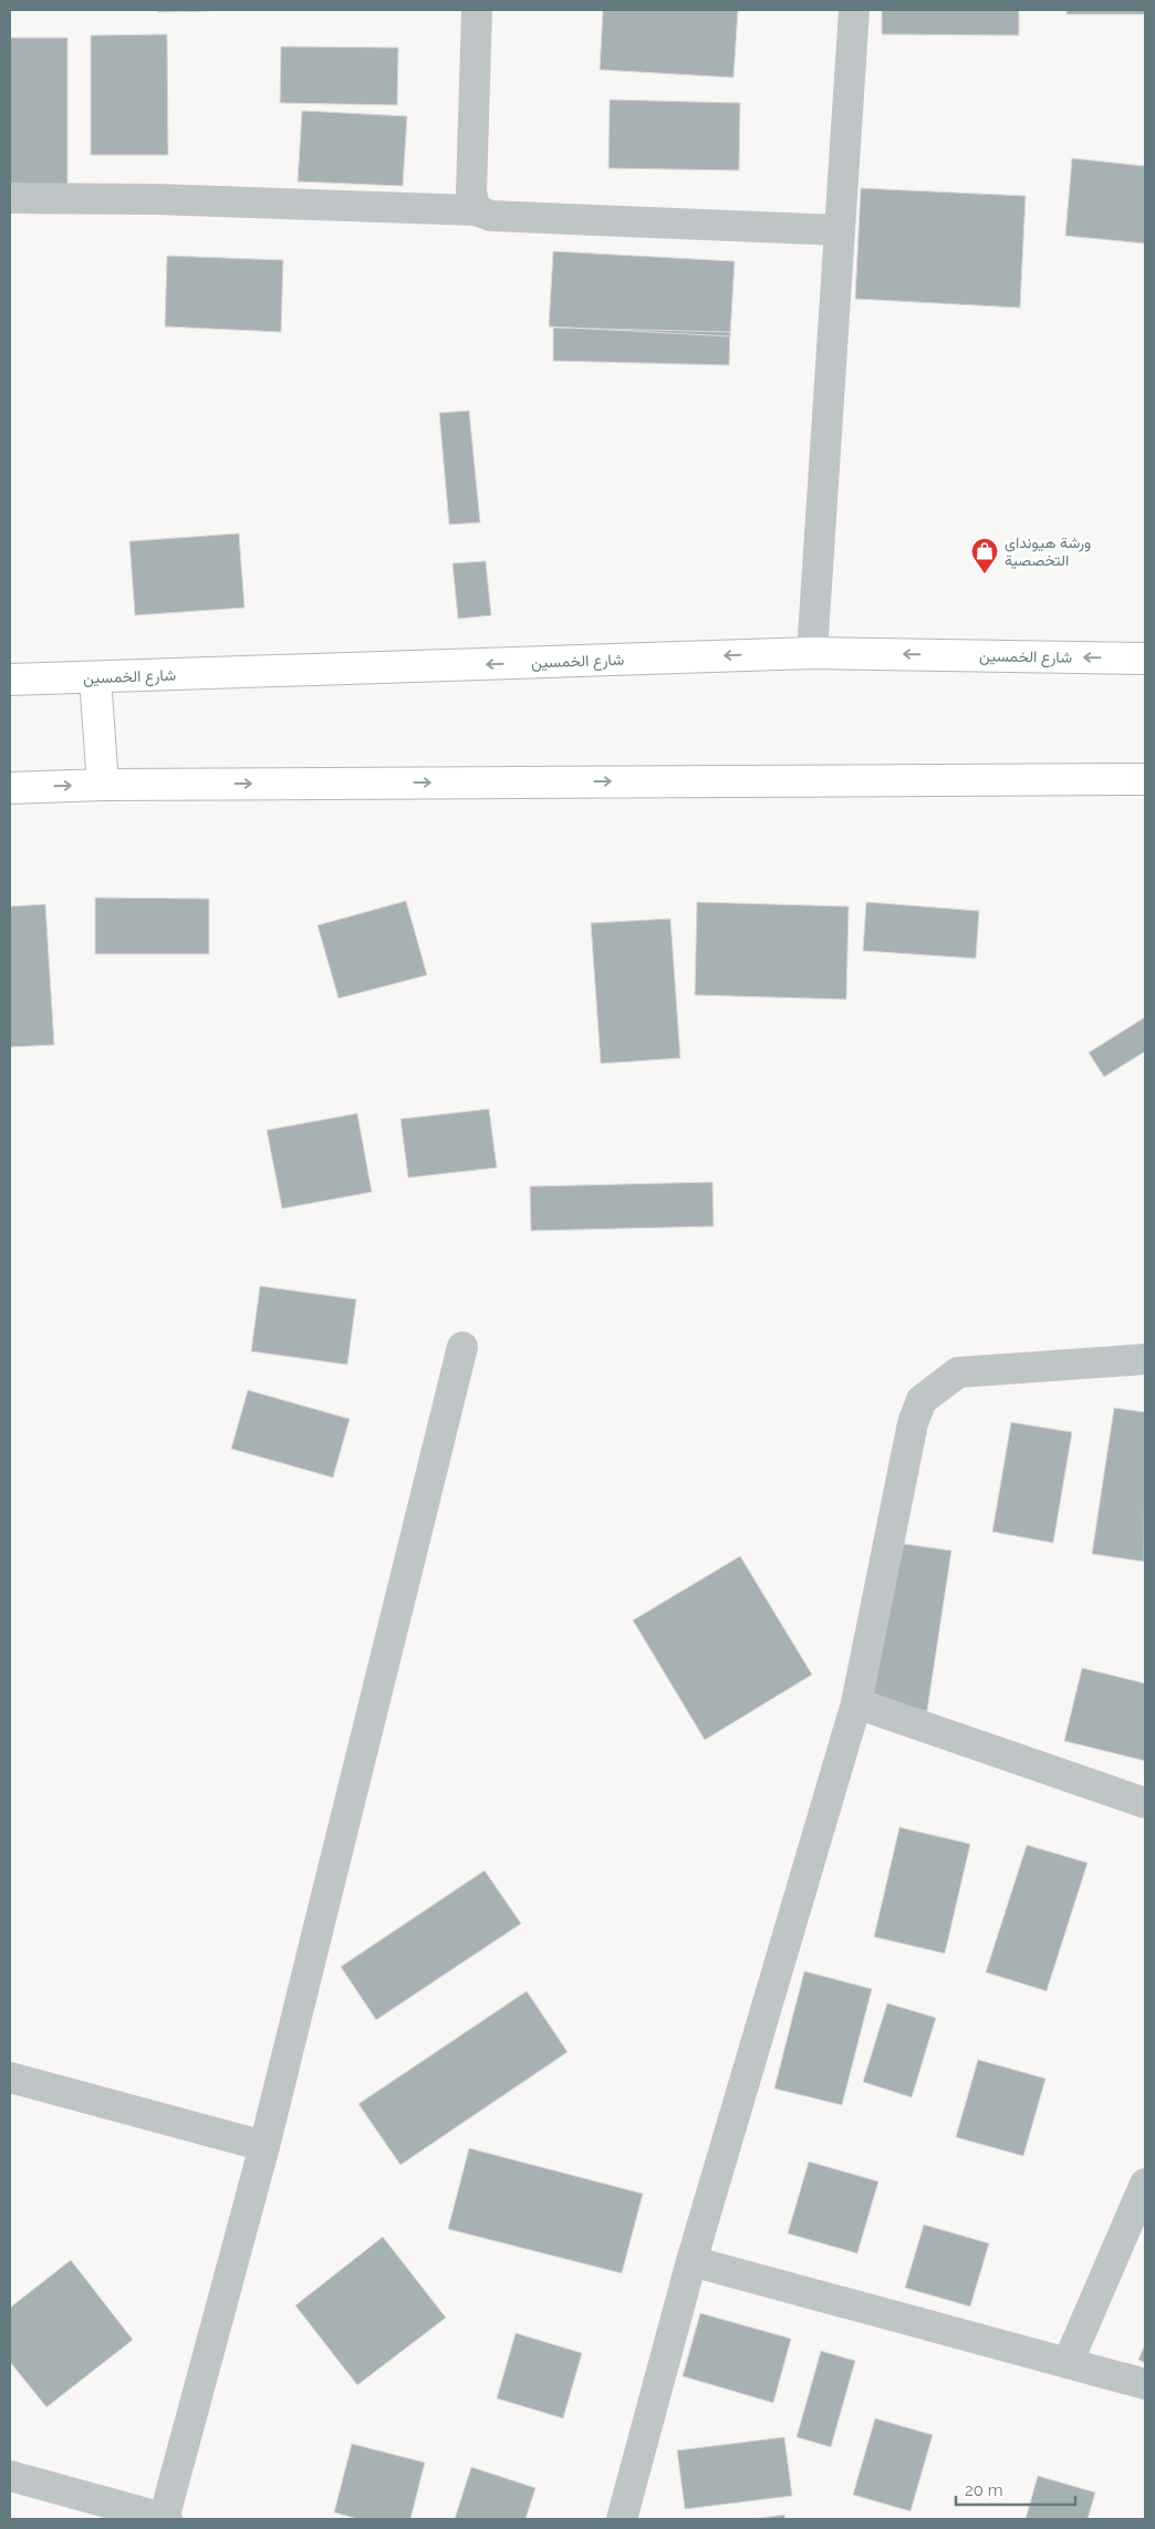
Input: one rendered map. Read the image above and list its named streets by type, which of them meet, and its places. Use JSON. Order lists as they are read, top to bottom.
{
  "streets": {
    "main road": ["شارع الخمسين"]
  },
  "places": {
    "shop": ["ورشة هيونداي التخصصية"]
  },
  "scale_bar": "20 m"
}
